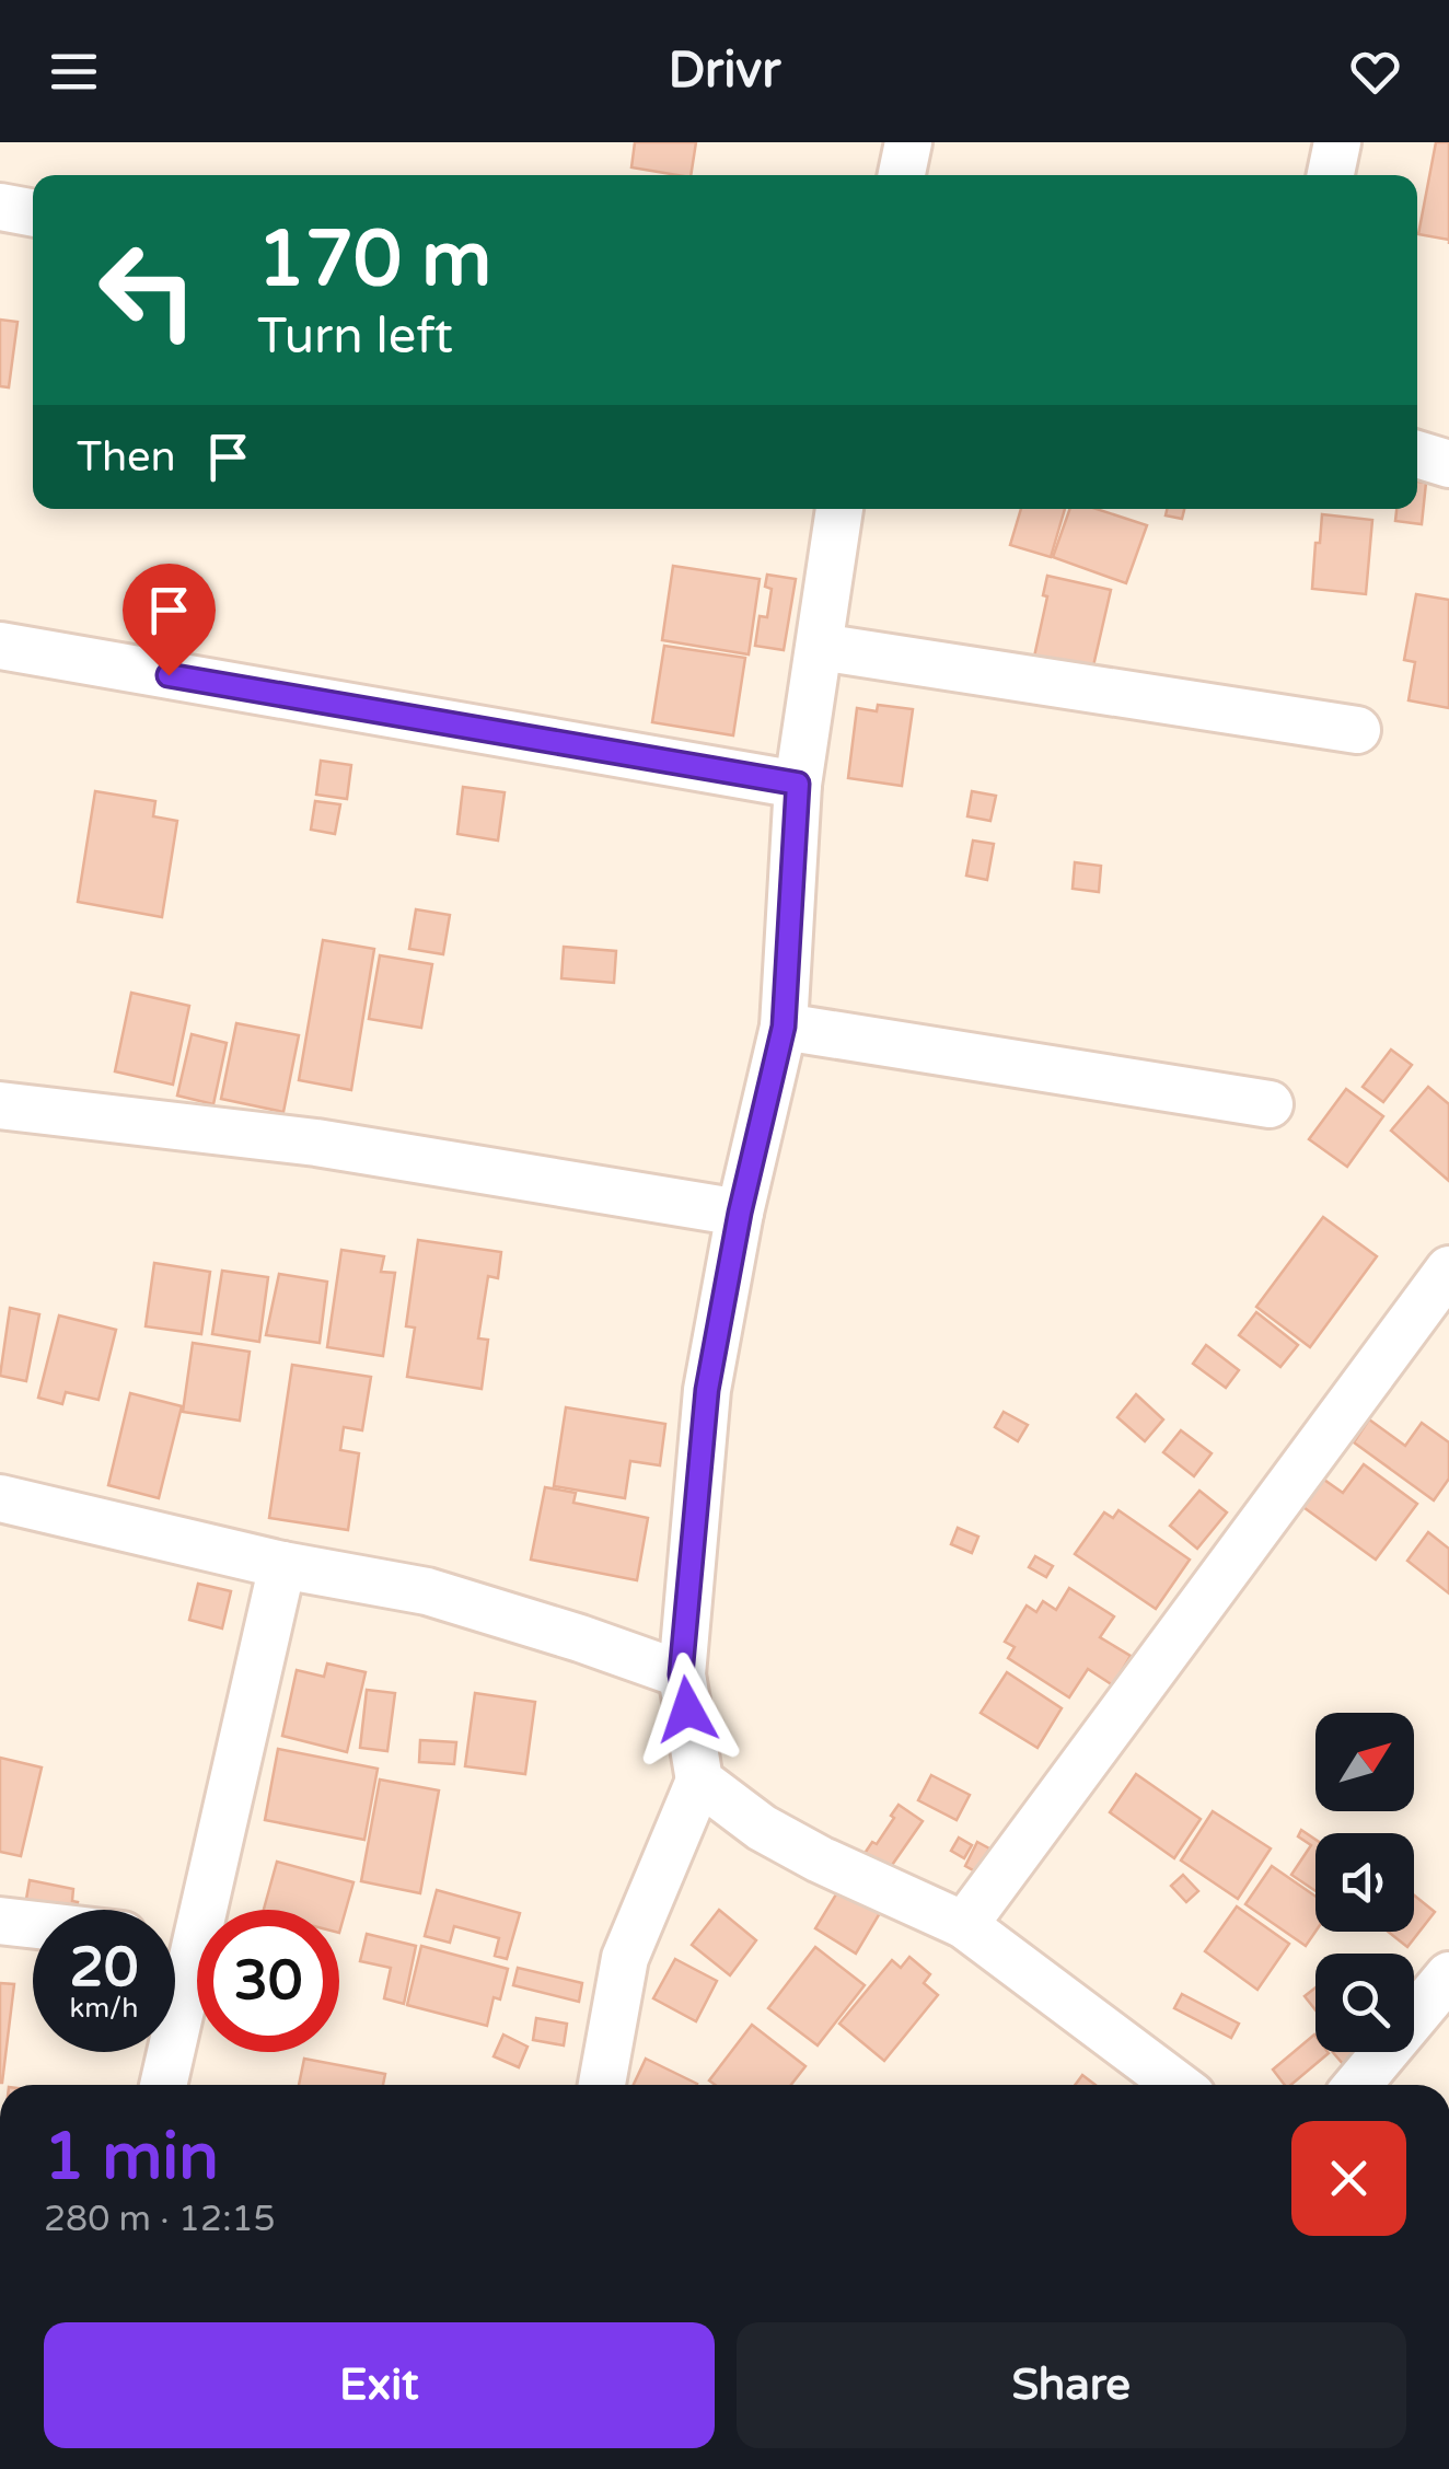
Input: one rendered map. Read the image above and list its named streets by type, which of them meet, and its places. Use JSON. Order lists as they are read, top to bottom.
{
  "north": "top right",
  "page": {
    "header": "Drivr",
    "turn": ["170 m", "Turn left"],
    "then": "Then",
    "speed": "20 km/h",
    "limit": "30",
    "heading": ["1 min", "280 m · 12:15"],
    "buttons": ["Exit", "Share"]
  }
}
